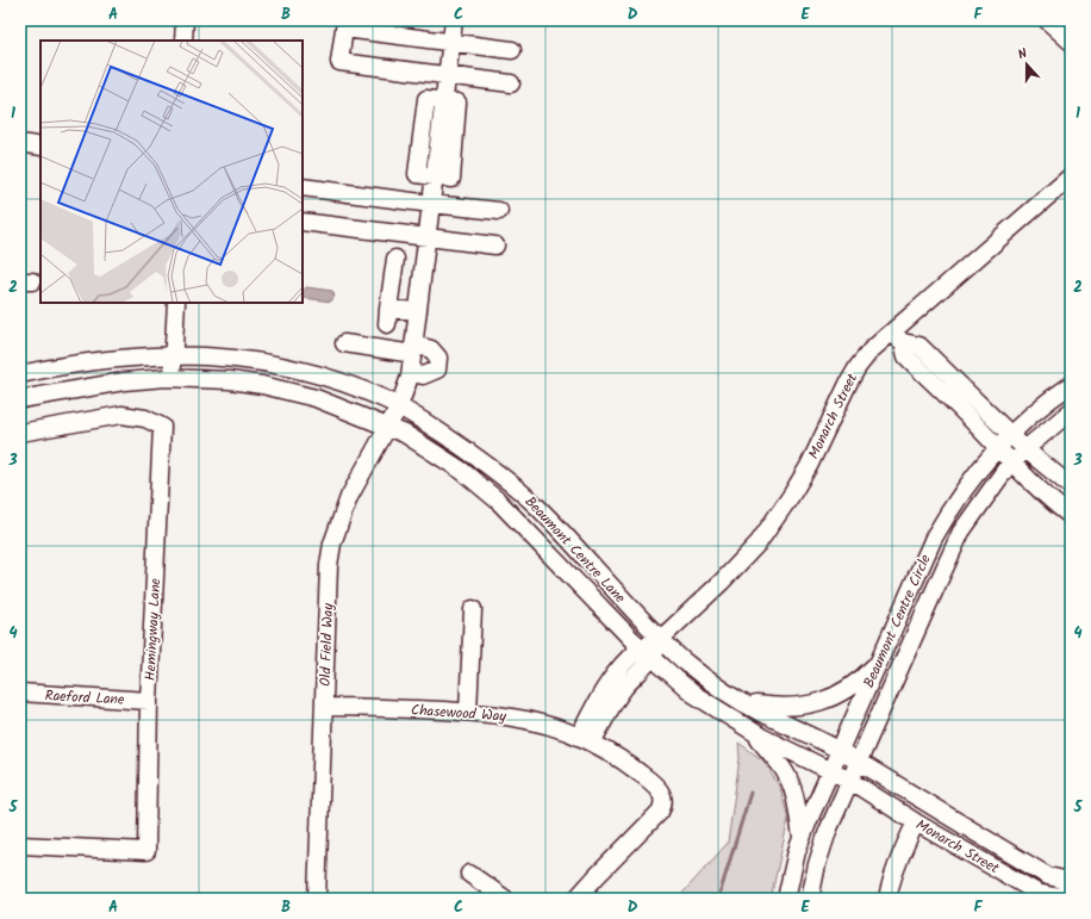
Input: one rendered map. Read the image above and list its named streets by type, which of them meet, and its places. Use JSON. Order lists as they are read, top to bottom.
{
  "streets": {
    "street": [
      "Monarch Street",
      "Beaumont Centre Lane",
      "Beaumont Centre Circle",
      "Hemingway Lane",
      "Old Field Way",
      "Raeford Lane",
      "Chasewood Way"
    ]
  },
  "crossings": [
    ["Monarch Street", "Beaumont Centre Lane"],
    ["Monarch Street", "Beaumont Centre Circle"],
    ["Beaumont Centre Lane", "Beaumont Centre Circle"],
    ["Beaumont Centre Lane", "Old Field Way"],
    ["Hemingway Lane", "Raeford Lane"],
    ["Old Field Way", "Chasewood Way"]
  ],
  "north": "top",
  "grid": {
    "columns": [
      "A",
      "B",
      "C",
      "D",
      "E",
      "F"
    ],
    "rows": [
      "1",
      "2",
      "3",
      "4",
      "5"
    ]
  }
}
